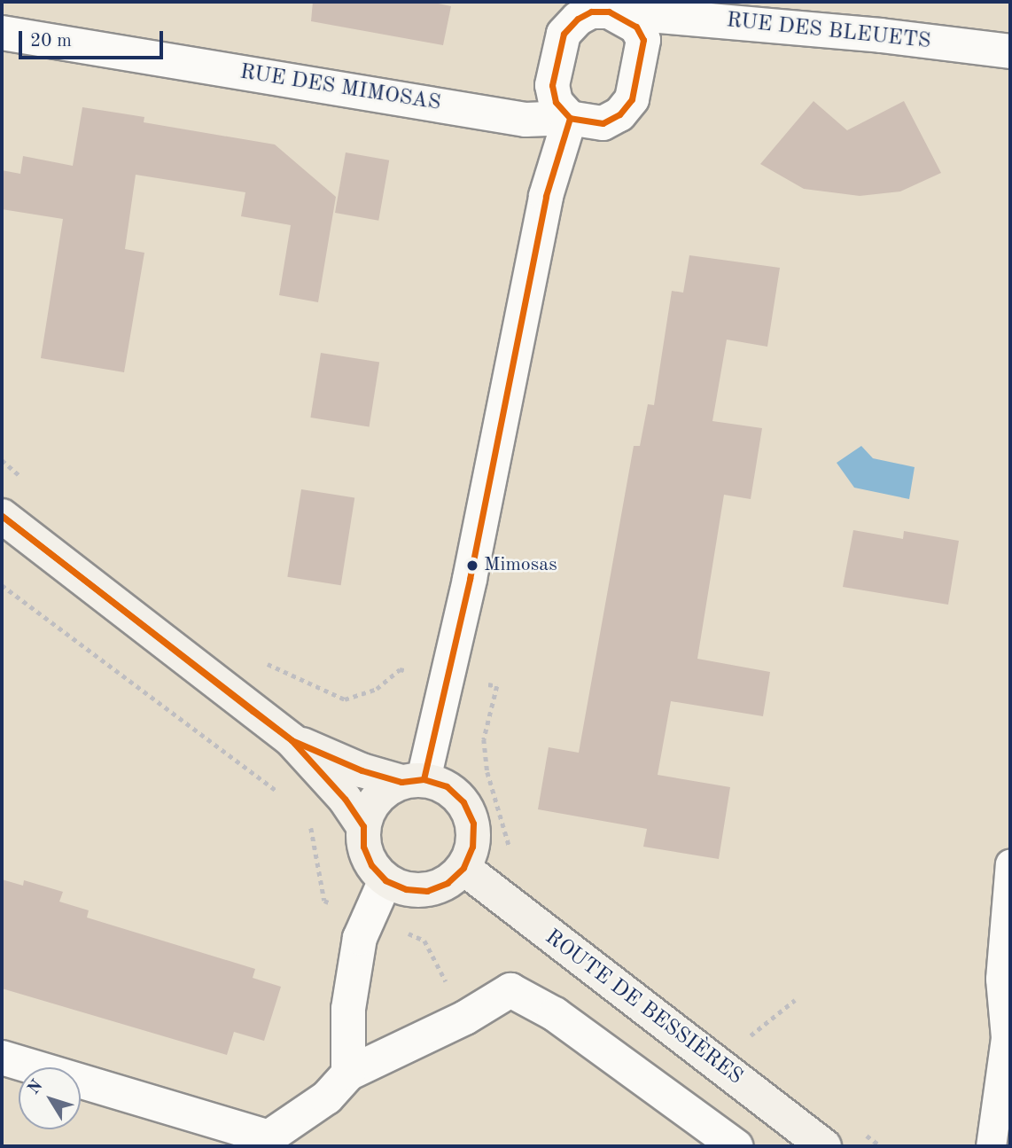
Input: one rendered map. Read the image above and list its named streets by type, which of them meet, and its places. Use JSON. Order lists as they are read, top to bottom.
{
  "streets": {
    "main road": ["ROUTE DE BESSIÈRES"],
    "street": ["RUE DES BLEUETS", "RUE DES MIMOSAS"]
  },
  "crossings": [
    ["RUE DES BLEUETS", "RUE DES MIMOSAS"]
  ],
  "places": ["Mimosas"],
  "scale_bar": "20 m",
  "north": "top left"
}
